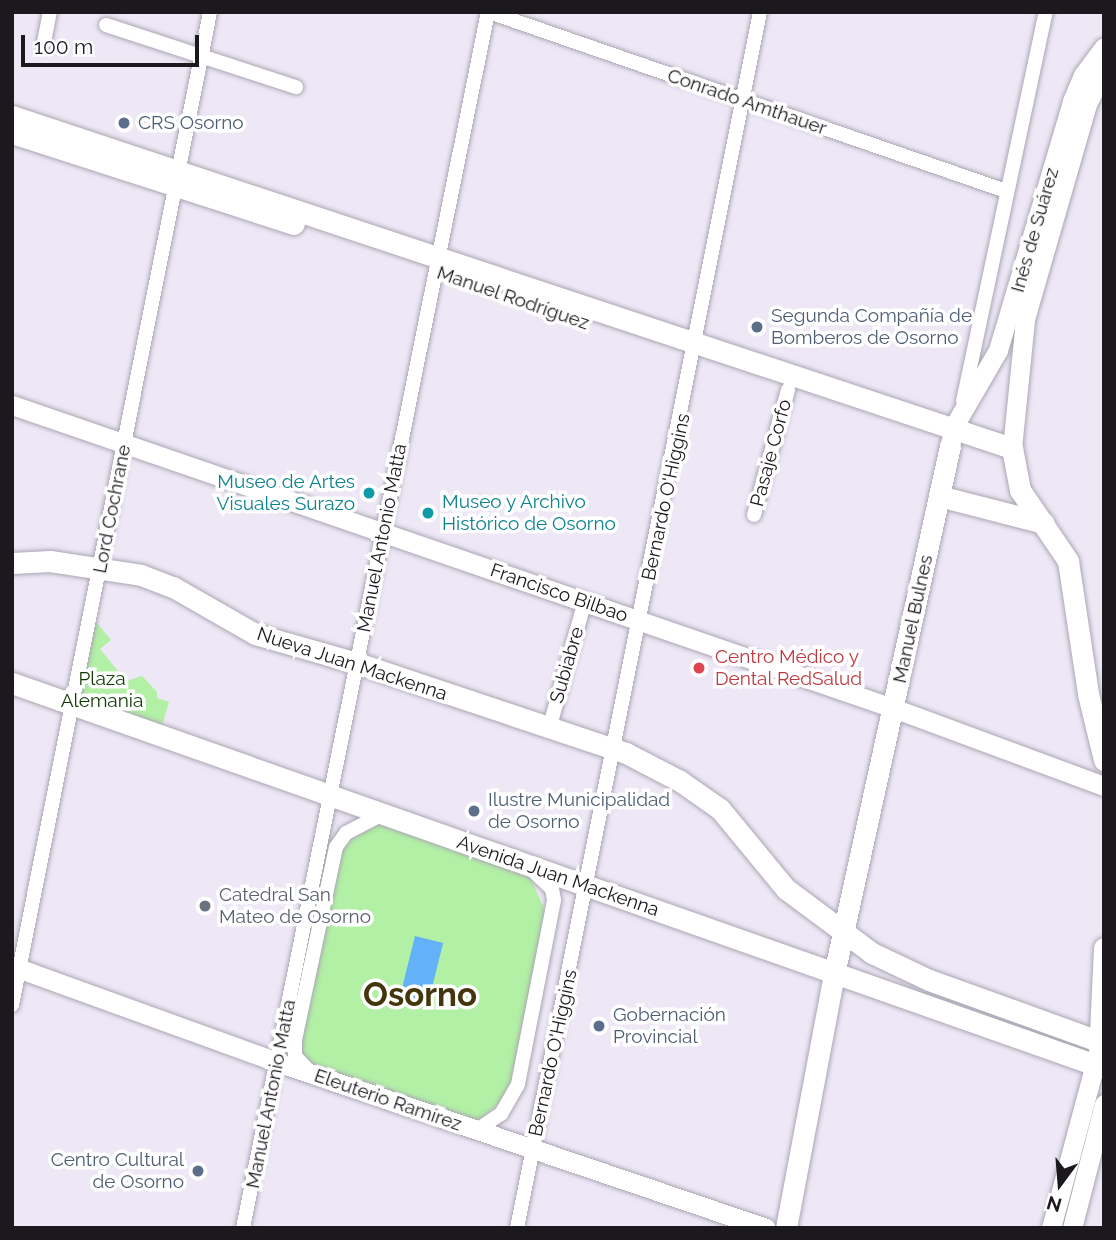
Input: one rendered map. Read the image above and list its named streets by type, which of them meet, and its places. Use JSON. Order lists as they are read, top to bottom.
{
  "streets": {
    "main road": [
      "Inés de Suárez",
      "Manuel Rodríguez",
      "Francisco Bilbao",
      "Manuel Bulnes",
      "Nueva Juan Mackenna",
      "Avenida Juan Mackenna",
      "Eleuterio Ramírez"
    ],
    "street": [
      "Conrado Amthauer",
      "Pasaje Corfo",
      "Bernardo O'Higgins",
      "Lord Cochrane",
      "Manuel Antonio Matta",
      "Subiabre"
    ]
  },
  "crossings": [
    ["Conrado Amthauer", "Bernardo O'Higgins"],
    ["Conrado Amthauer", "Manuel Antonio Matta"],
    ["Conrado Amthauer", "Manuel Bulnes"],
    ["Inés de Suárez", "Manuel Rodríguez"],
    ["Inés de Suárez", "Manuel Bulnes"],
    ["Manuel Rodríguez", "Pasaje Corfo"],
    ["Manuel Rodríguez", "Bernardo O'Higgins"],
    ["Manuel Rodríguez", "Lord Cochrane"],
    ["Manuel Rodríguez", "Manuel Antonio Matta"],
    ["Manuel Rodríguez", "Manuel Bulnes"],
    ["Bernardo O'Higgins", "Francisco Bilbao"],
    ["Bernardo O'Higgins", "Nueva Juan Mackenna"],
    ["Bernardo O'Higgins", "Avenida Juan Mackenna"],
    ["Bernardo O'Higgins", "Eleuterio Ramírez"],
    ["Lord Cochrane", "Francisco Bilbao"],
    ["Lord Cochrane", "Nueva Juan Mackenna"],
    ["Lord Cochrane", "Avenida Juan Mackenna"],
    ["Lord Cochrane", "Eleuterio Ramírez"],
    ["Manuel Antonio Matta", "Francisco Bilbao"],
    ["Manuel Antonio Matta", "Nueva Juan Mackenna"],
    ["Manuel Antonio Matta", "Avenida Juan Mackenna"],
    ["Manuel Antonio Matta", "Eleuterio Ramírez"],
    ["Francisco Bilbao", "Manuel Bulnes"],
    ["Francisco Bilbao", "Subiabre"],
    ["Manuel Bulnes", "Avenida Juan Mackenna"],
    ["Nueva Juan Mackenna", "Subiabre"]
  ],
  "districts": ["Osorno"],
  "parks": ["Plaza Alemania"],
  "places": [
    "CRS Osorno",
    "Segunda Compañía de Bomberos de Osorno",
    "Museo de Artes Visuales Surazo",
    "Museo y Archivo Histórico de Osorno",
    "Centro Médico y Dental RedSalud",
    "Ilustre Municipalidad de Osorno",
    "Catedral San Mateo de Osorno",
    "Gobernación Provincial",
    "Centro Cultural de Osorno"
  ],
  "scale_bar": "100 m",
  "north": "bottom"
}
